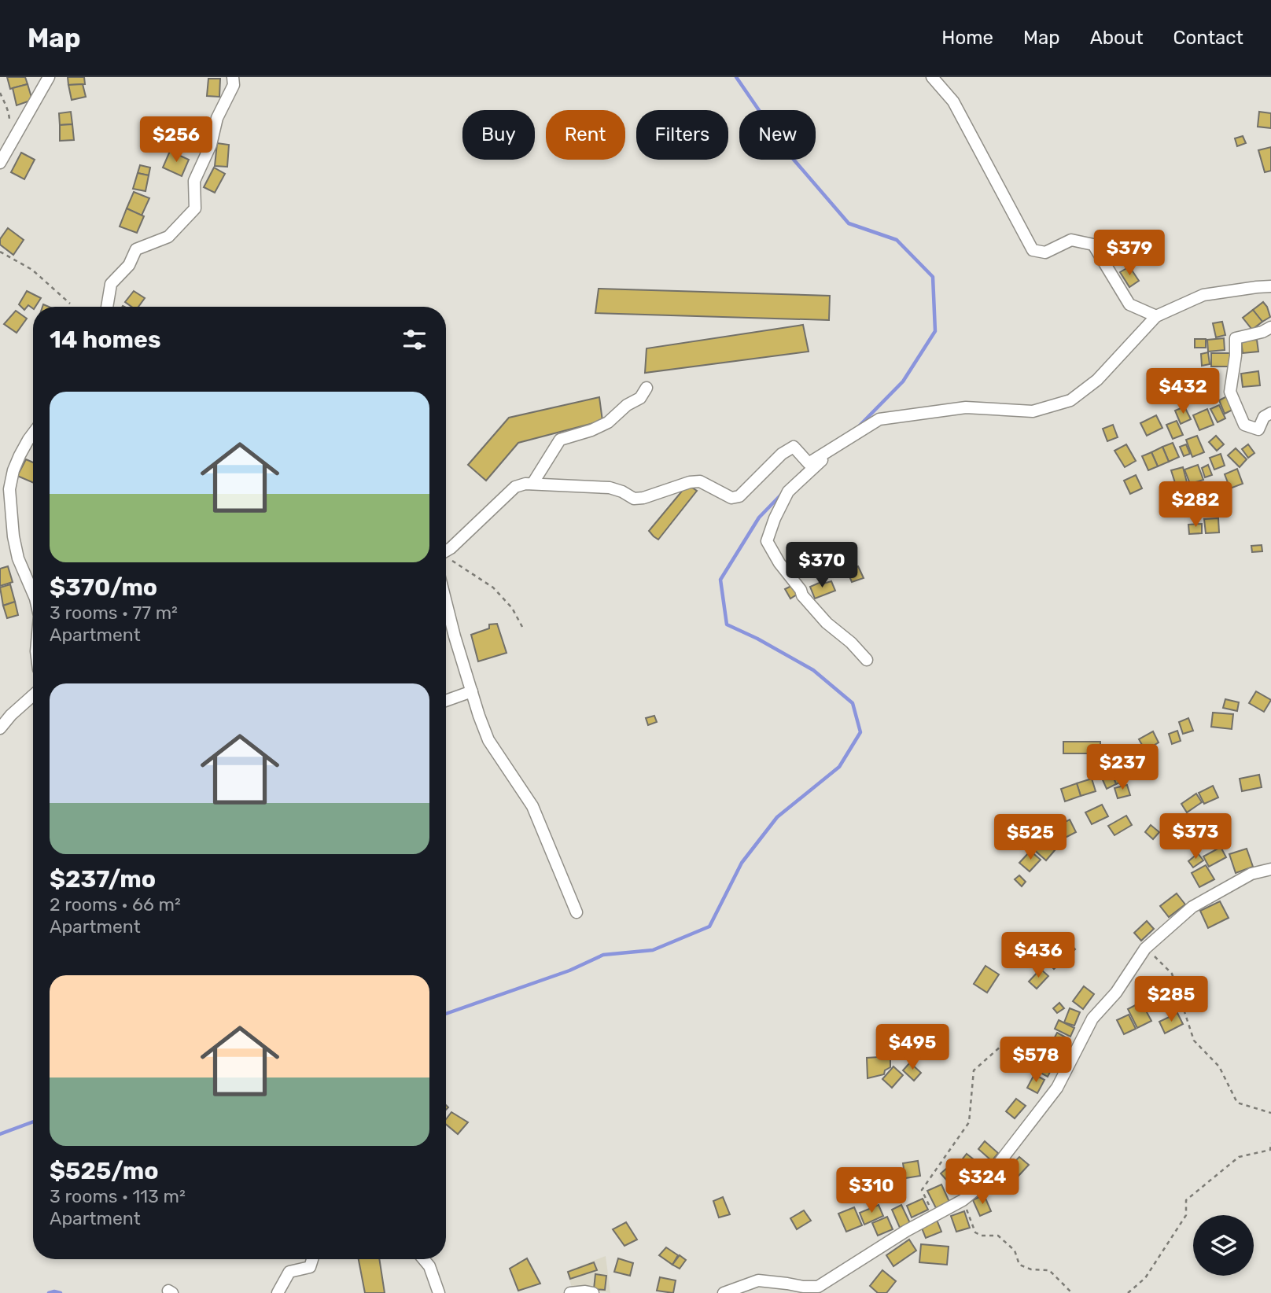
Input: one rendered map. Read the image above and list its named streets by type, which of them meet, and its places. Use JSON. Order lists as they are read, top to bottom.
{
  "page": {
    "header": "Map",
    "nav": [
      "Home",
      "Map",
      "About",
      "Contact"
    ],
    "chip": [
      "Buy",
      "Rent",
      "Filters",
      "New"
    ],
    "price": [
      "$256",
      "$379",
      "$432",
      "$282",
      "$370",
      "$237",
      "$373",
      "$525",
      "$436",
      "$285",
      "$495",
      "$578",
      "$324",
      "$310"
    ],
    "heading": "14 homes",
    "list": [
      {
        "name": "$370/mo",
        "note": "3 rooms · 77 m² · Apartment"
      },
      {
        "name": "$237/mo",
        "note": "2 rooms · 66 m² · Apartment"
      },
      {
        "name": "$525/mo",
        "note": "3 rooms · 113 m² · Apartment"
      }
    ]
  }
}
